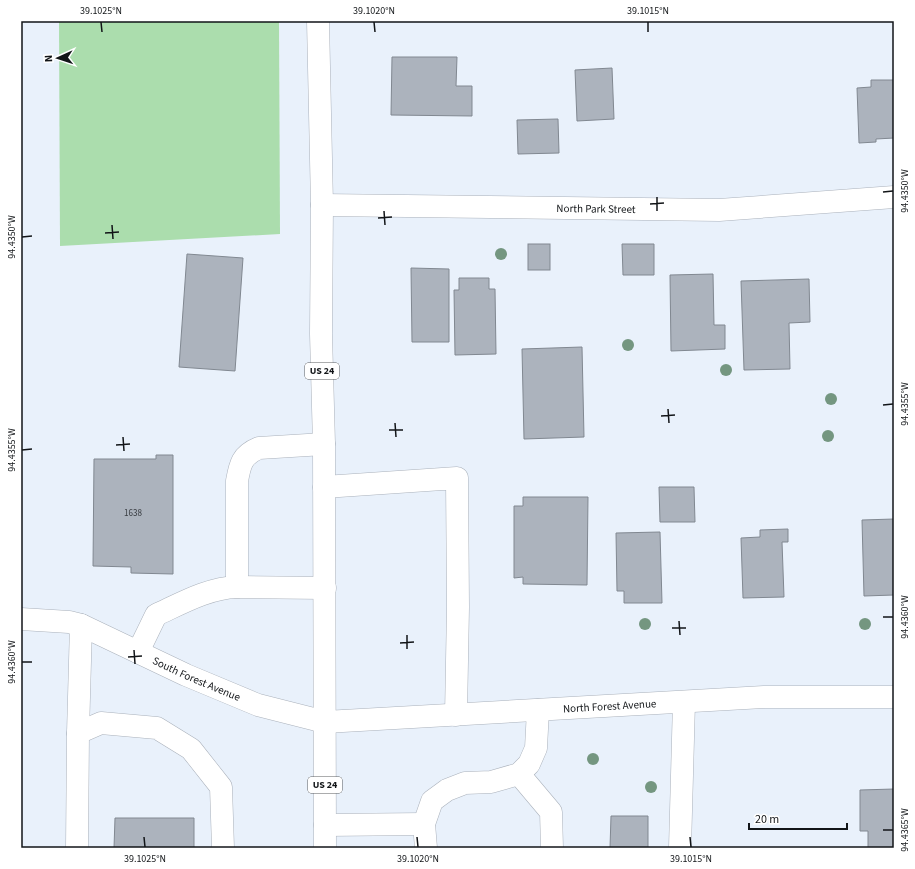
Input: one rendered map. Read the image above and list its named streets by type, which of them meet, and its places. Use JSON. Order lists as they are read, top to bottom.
{
  "streets": {
    "street": [
      "North Park Street",
      "US 24",
      "South Forest Avenue",
      "North Forest Avenue"
    ]
  },
  "crossings": [
    ["North Park Street", "US 24"],
    ["US 24", "South Forest Avenue"],
    ["US 24", "North Forest Avenue"],
    ["South Forest Avenue", "North Forest Avenue"]
  ],
  "house_numbers": ["1638"],
  "scale_bar": "20 m",
  "north": "left",
  "coordinates": [
    "39.1025°N",
    "39.1020°N",
    "39.1015°N",
    "94.4350°W",
    "94.4355°W",
    "94.4360°W",
    "94.4365°W"
  ]
}
